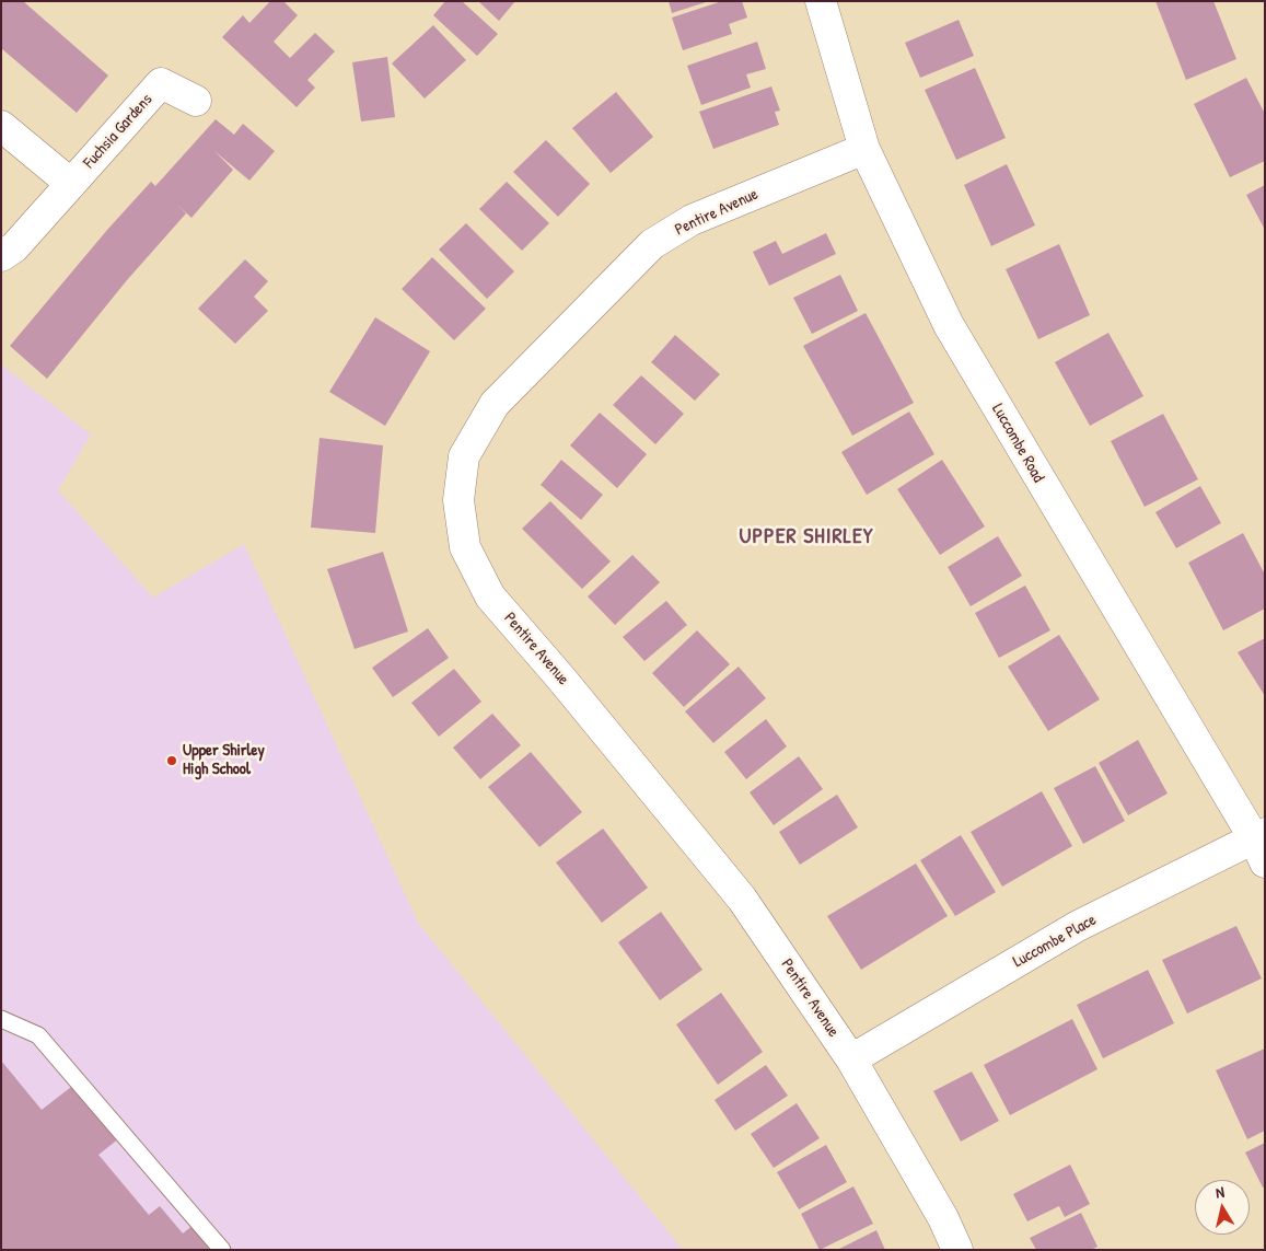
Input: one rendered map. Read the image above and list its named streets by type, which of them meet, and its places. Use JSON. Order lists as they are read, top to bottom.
{
  "streets": {
    "street": [
      "Fuchsia Gardens",
      "Pentire Avenue",
      "Luccombe Road",
      "Luccombe Place"
    ]
  },
  "crossings": [
    ["Pentire Avenue", "Luccombe Road"],
    ["Pentire Avenue", "Luccombe Place"],
    ["Luccombe Road", "Luccombe Place"]
  ],
  "districts": ["UPPER SHIRLEY"],
  "places": ["Upper Shirley High School"],
  "north": "top"
}
